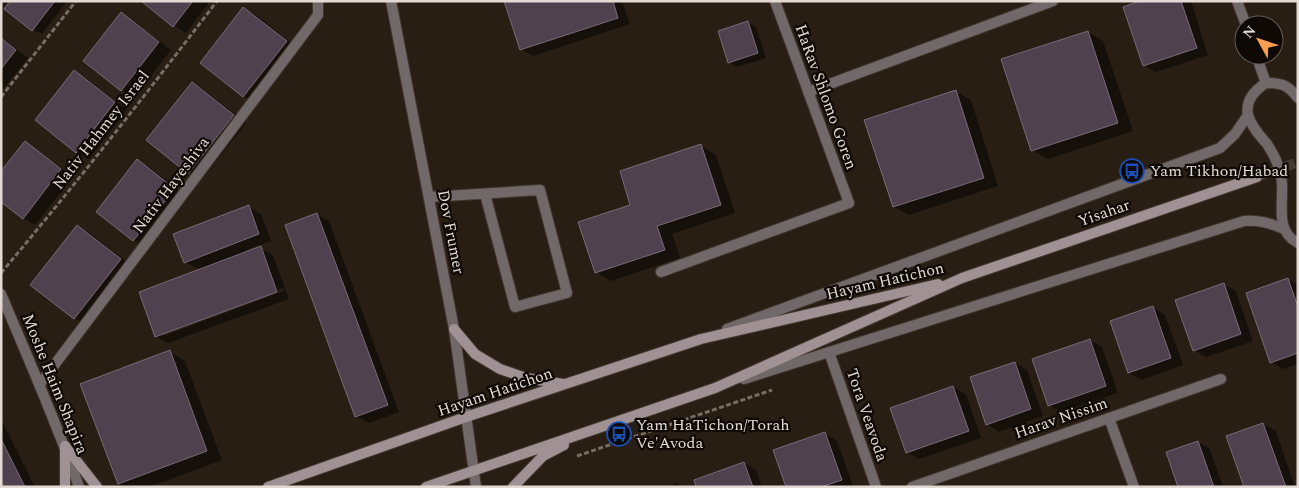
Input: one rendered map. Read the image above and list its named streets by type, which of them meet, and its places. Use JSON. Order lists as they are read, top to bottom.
{
  "streets": {
    "street": [
      "HaRav Shlomo Goren",
      "Nativ Hayeshiva",
      "Yisahar",
      "Dov Frumer",
      "Hayam Hatichon",
      "Moshe Haim Shapira",
      "Tora Veavoda",
      "Harav Nissim"
    ],
    "path": ["Nativ Hahmey Israel"]
  },
  "crossings": [
    ["Nativ Hayeshiva", "Moshe Haim Shapira"],
    ["Yisahar", "Hayam Hatichon"],
    ["Dov Frumer", "Hayam Hatichon"]
  ],
  "places": {
    "bus stop": ["Yam Tikhon/Habad", "Yam HaTichon/Torah Ve'Avoda"]
  },
  "north": "top left"
}
